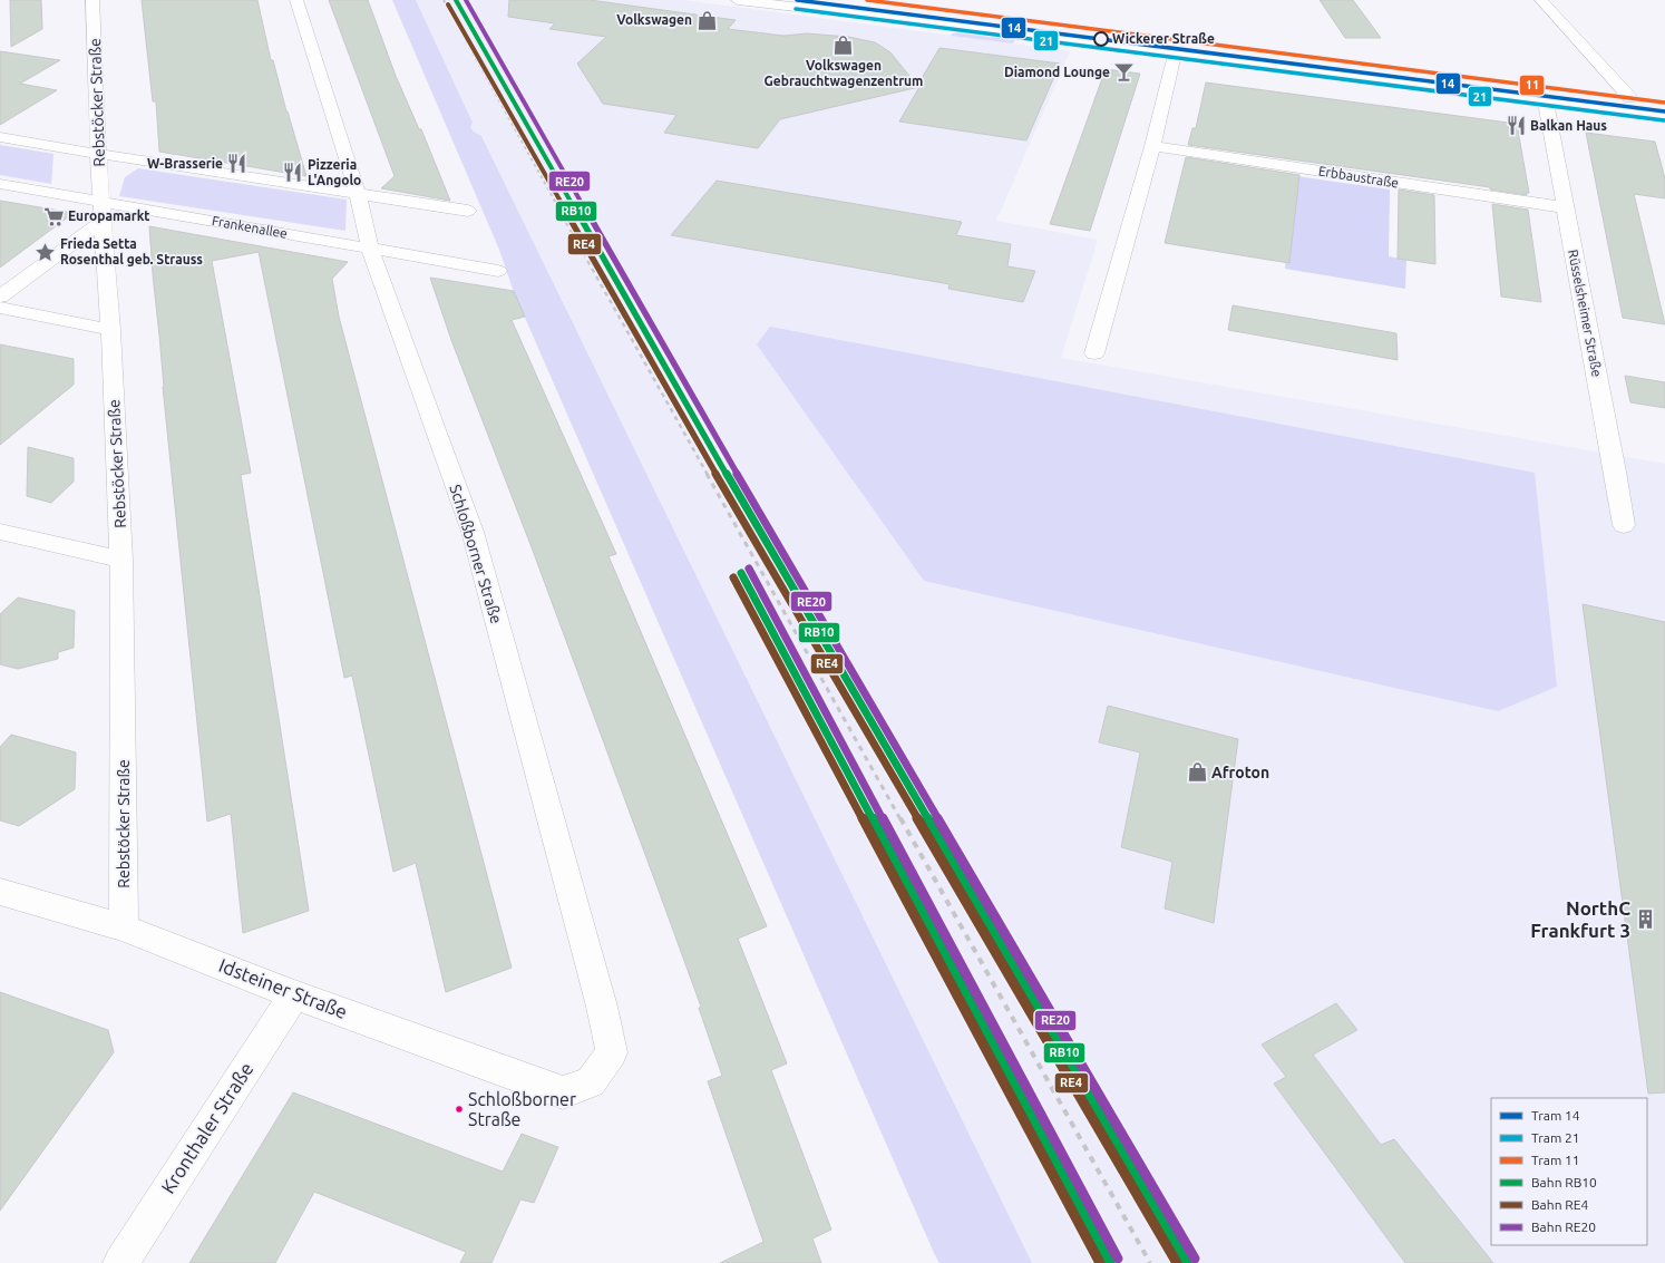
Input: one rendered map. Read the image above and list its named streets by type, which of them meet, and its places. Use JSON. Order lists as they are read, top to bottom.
{
  "streets": {
    "street": [
      "Rebstöcker Straße",
      "Erbbaustraße",
      "Frankenallee",
      "Rüsselsheimer Straße",
      "Schloßborner Straße",
      "Idsteiner Straße",
      "Kronthaler Straße"
    ]
  },
  "crossings": [
    ["Rebstöcker Straße", "Frankenallee"],
    ["Rebstöcker Straße", "Idsteiner Straße"],
    ["Erbbaustraße", "Rüsselsheimer Straße"],
    ["Frankenallee", "Schloßborner Straße"],
    ["Schloßborner Straße", "Idsteiner Straße"],
    ["Idsteiner Straße", "Kronthaler Straße"]
  ],
  "places": {
    "shop": ["Volkswagen", "Volkswagen Gebrauchtwagenzentrum", "Afroton"],
    "other": ["Wickerer Straße", "Schloßborner Straße"],
    "bar": ["Diamond Lounge"],
    "restaurant": ["Balkan Haus", "W-Brasserie", "Pizzeria L'Angolo"],
    "supermarket": ["Europamarkt"],
    "place": ["Frieda Setta Rosenthal geb. Strauss"],
    "building": ["NorthC Frankfurt 3"]
  },
  "lines": [
    "tram line 14",
    "tram line 11",
    "rail line RB10",
    "rail line RE20",
    "rail line RE4",
    "tram line 21"
  ],
  "legend": [
    "Tram 14",
    "Tram 21",
    "Tram 11",
    "Bahn RB10",
    "Bahn RE4",
    "Bahn RE20"
  ]
}
